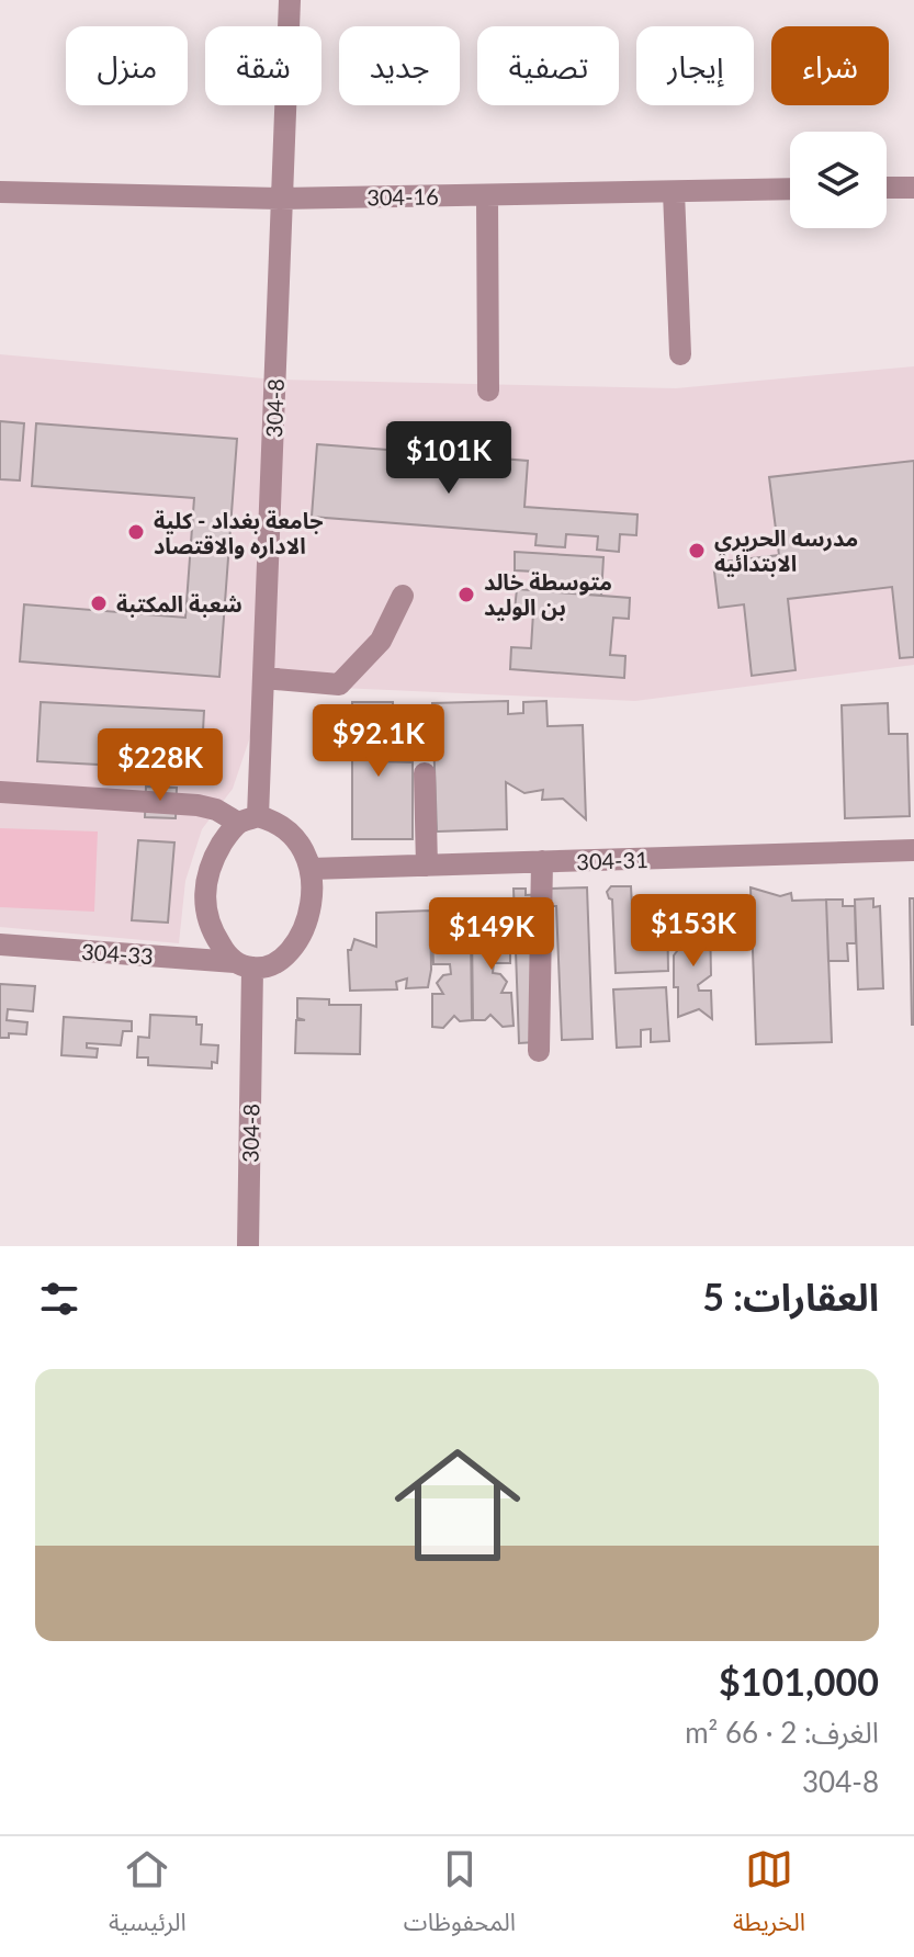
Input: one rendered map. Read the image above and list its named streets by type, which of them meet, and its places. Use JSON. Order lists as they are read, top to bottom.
{
  "streets": {
    "street": [
      "304-16",
      "304-8",
      "304-31",
      "304-33"
    ]
  },
  "crossings": [
    ["304-16", "304-8"],
    ["304-8", "304-31"],
    ["304-8", "304-33"],
    ["304-31", "304-33"]
  ],
  "places": [
    "جامعة بغداد - كلية الاداره والاقتصاد",
    "مدرسه الحريري الابتدائيه",
    "متوسطة خالد بن الوليد",
    "شعبة المكتبة"
  ],
  "page": {
    "chip": [
      "شراء",
      "إيجار",
      "تصفية",
      "جديد",
      "شقة",
      "منزل"
    ],
    "price": [
      "$101K",
      "$92.1K",
      "$228K",
      "$153K",
      "$149K"
    ],
    "heading": "العقارات: 5",
    "list": [
      {
        "name": "$101,000",
        "note": "الغرف: 2 · 66 m² · 304-8"
      }
    ],
    "tabs": ["الخريطة", "المحفوظات", "الرئيسية"]
  }
}
